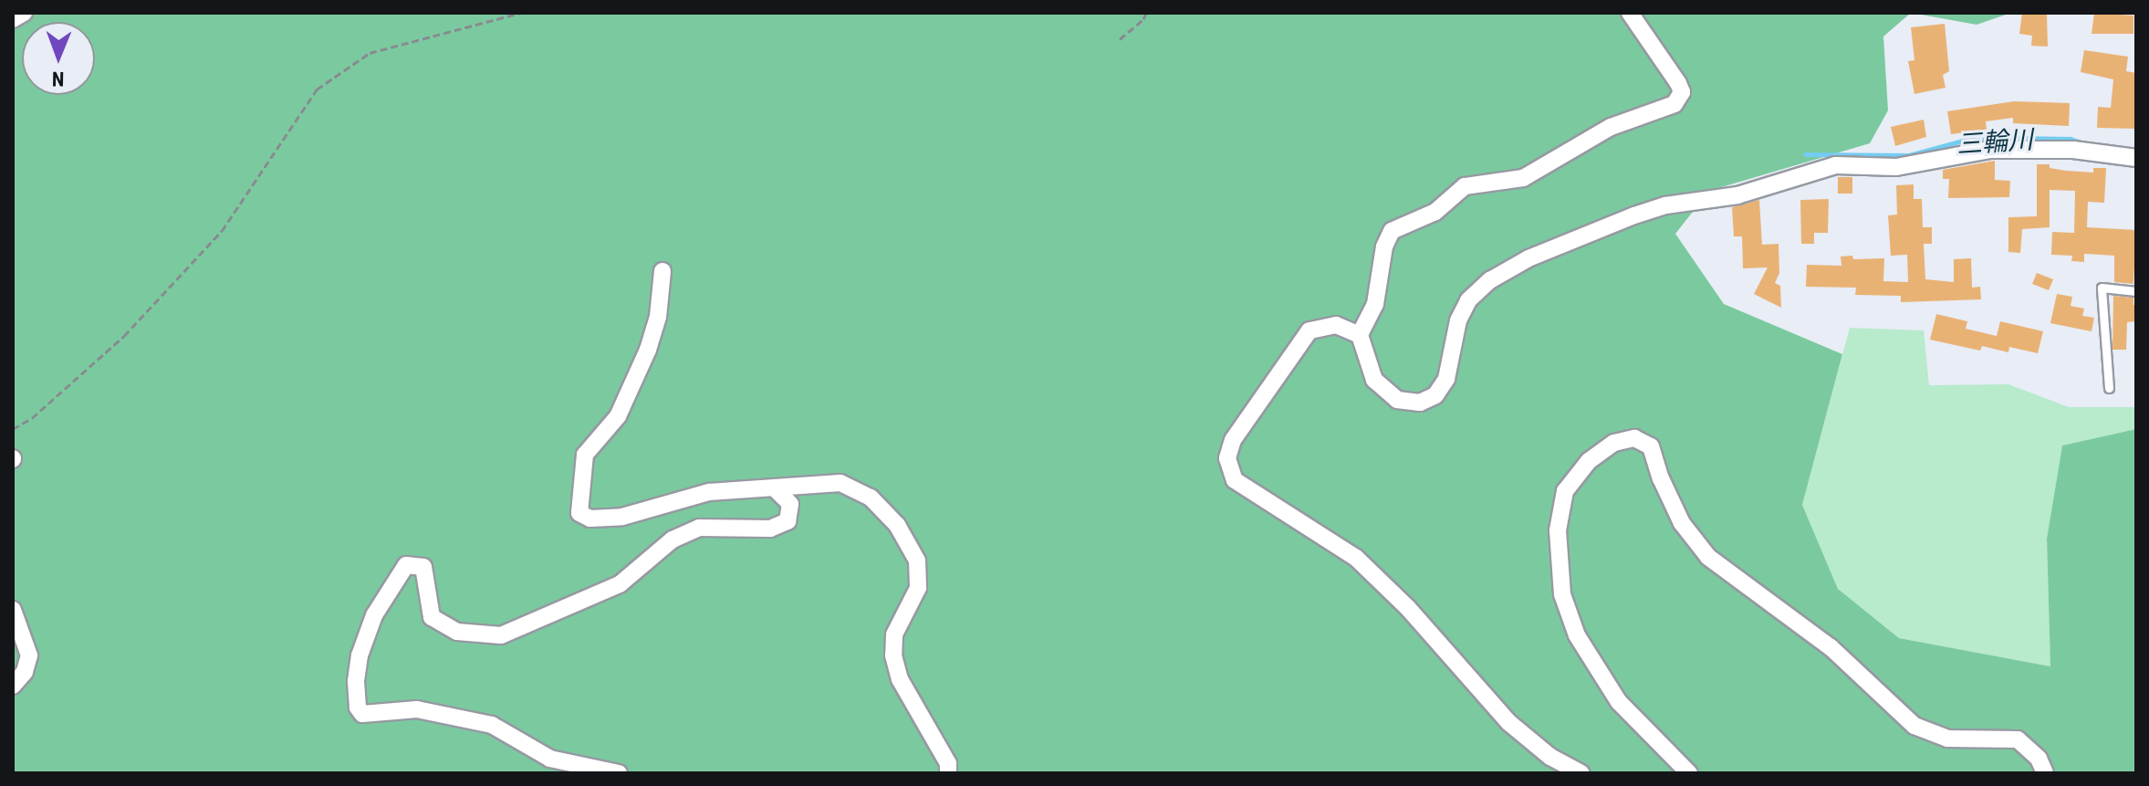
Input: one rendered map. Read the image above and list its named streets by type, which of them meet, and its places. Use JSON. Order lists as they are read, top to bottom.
{
  "water": ["三輪川"],
  "north": "bottom"
}
